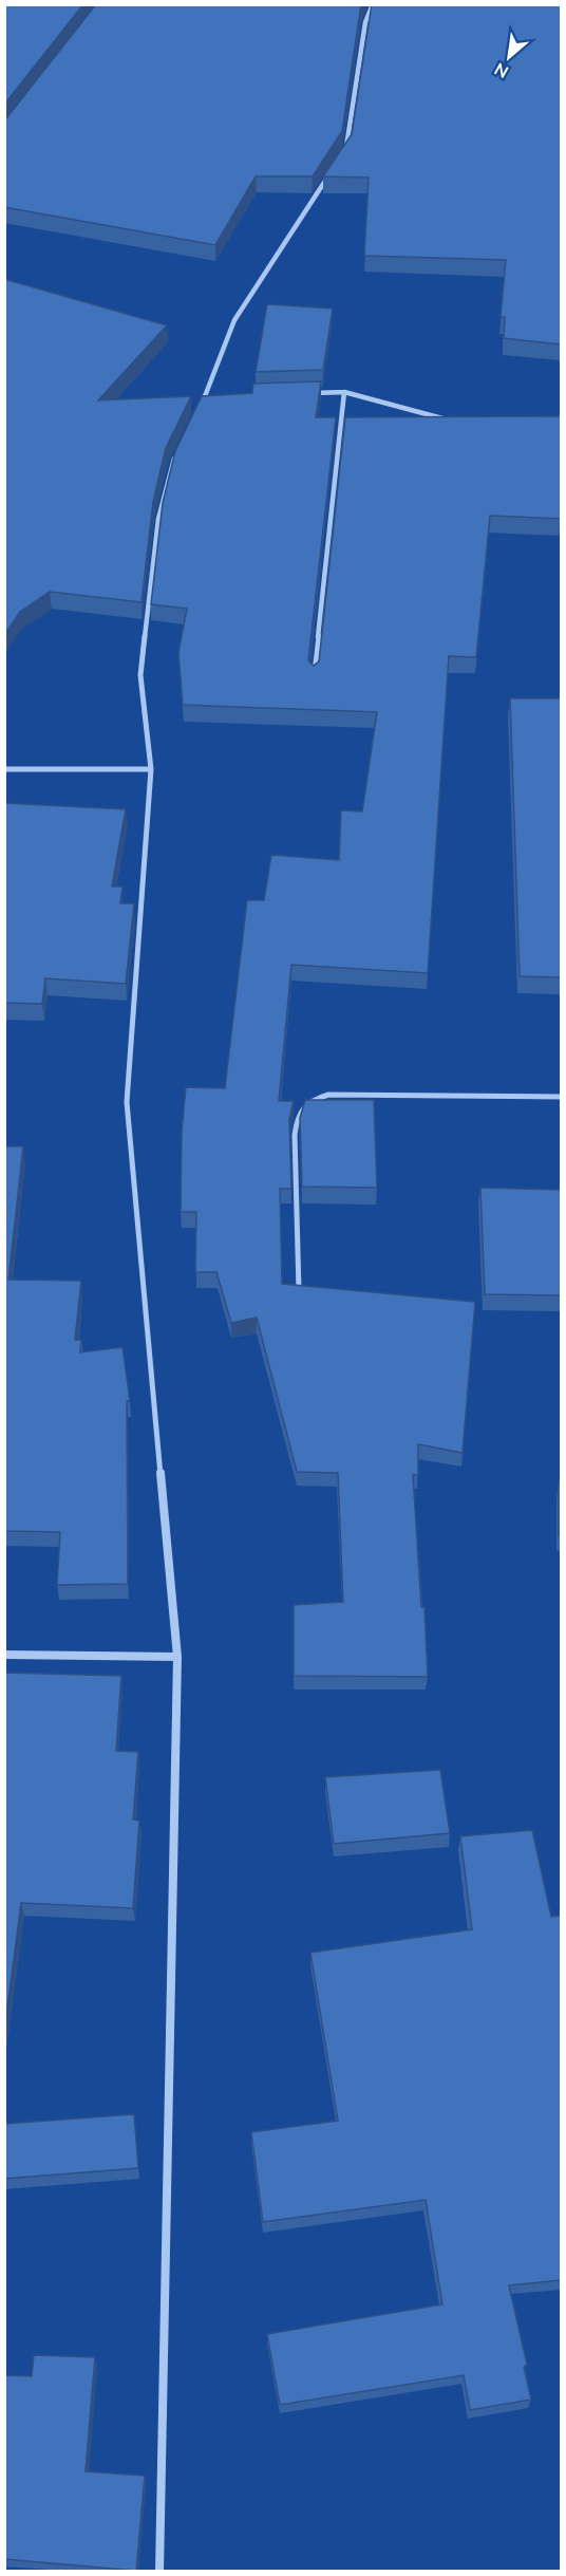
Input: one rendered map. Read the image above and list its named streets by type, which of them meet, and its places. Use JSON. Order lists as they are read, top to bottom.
{
  "north": "bottom left"
}
